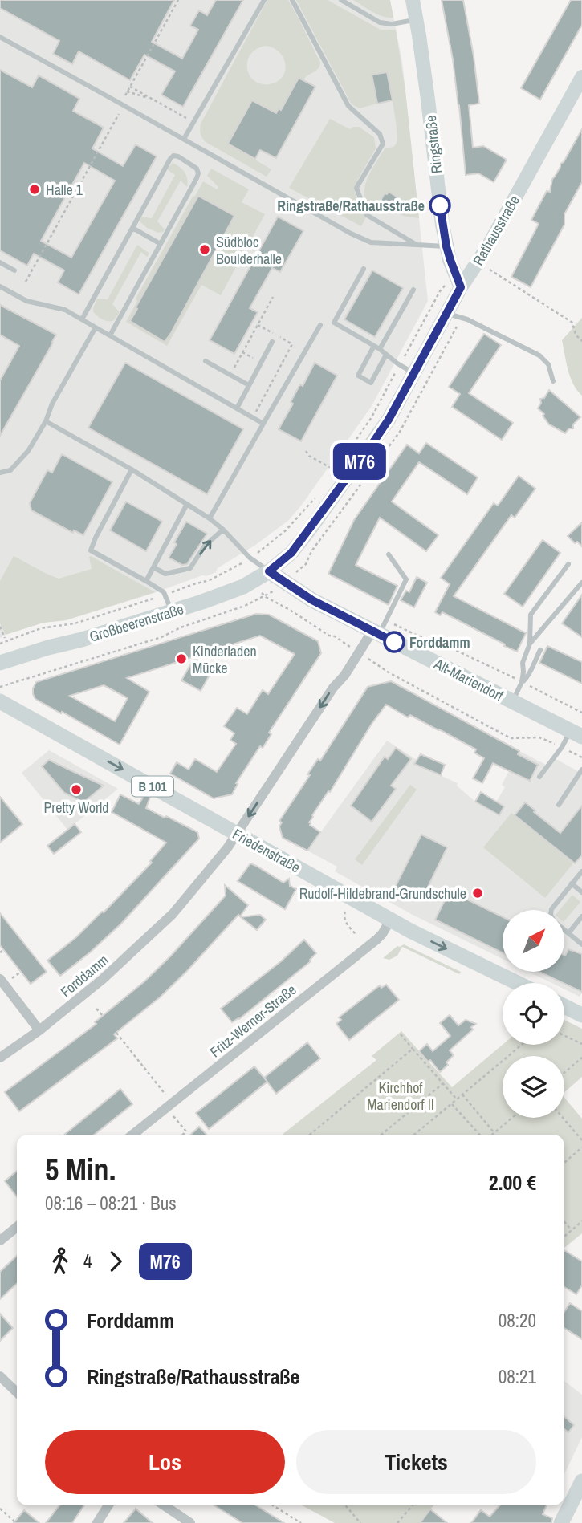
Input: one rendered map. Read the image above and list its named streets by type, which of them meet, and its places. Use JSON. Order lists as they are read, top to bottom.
{
  "streets": {
    "main road": [
      "Ringstraße",
      "Rathausstraße",
      "Großbeerenstraße",
      "Alt-Mariendorf",
      "B 101",
      "Friedenstraße"
    ],
    "street": ["Forddamm", "Fritz-Werner-Straße"]
  },
  "crossings": [
    ["Ringstraße", "Rathausstraße"],
    ["Rathausstraße", "Großbeerenstraße"],
    ["Rathausstraße", "Alt-Mariendorf"],
    ["Großbeerenstraße", "Alt-Mariendorf"],
    ["Alt-Mariendorf", "Forddamm"],
    ["Friedenstraße", "Forddamm"],
    ["Friedenstraße", "Fritz-Werner-Straße"]
  ],
  "one_way": ["Friedenstraße", "Forddamm"],
  "parks": ["Kirchhof Mariendorf II"],
  "places": [
    "Halle 1",
    "Ringstraße/Rathausstraße",
    "Südbloc Boulderhalle",
    "Forddamm",
    "Kinderladen Mücke",
    "Pretty World",
    "Rudolf-Hildebrand-Grundschule"
  ],
  "lines": ["bus line M76"],
  "north": "top right",
  "page": {
    "on_map": "M76",
    "heading": ["5 Min.", "08:16 – 08:21 · Bus", "2.00 €"],
    "legs": ["4", "M76"],
    "list": [
      {
        "name": "Forddamm",
        "value": "08:20"
      },
      {
        "name": "Ringstraße/Rathausstraße",
        "value": "08:21"
      }
    ],
    "buttons": ["Los", "Tickets"]
  }
}
